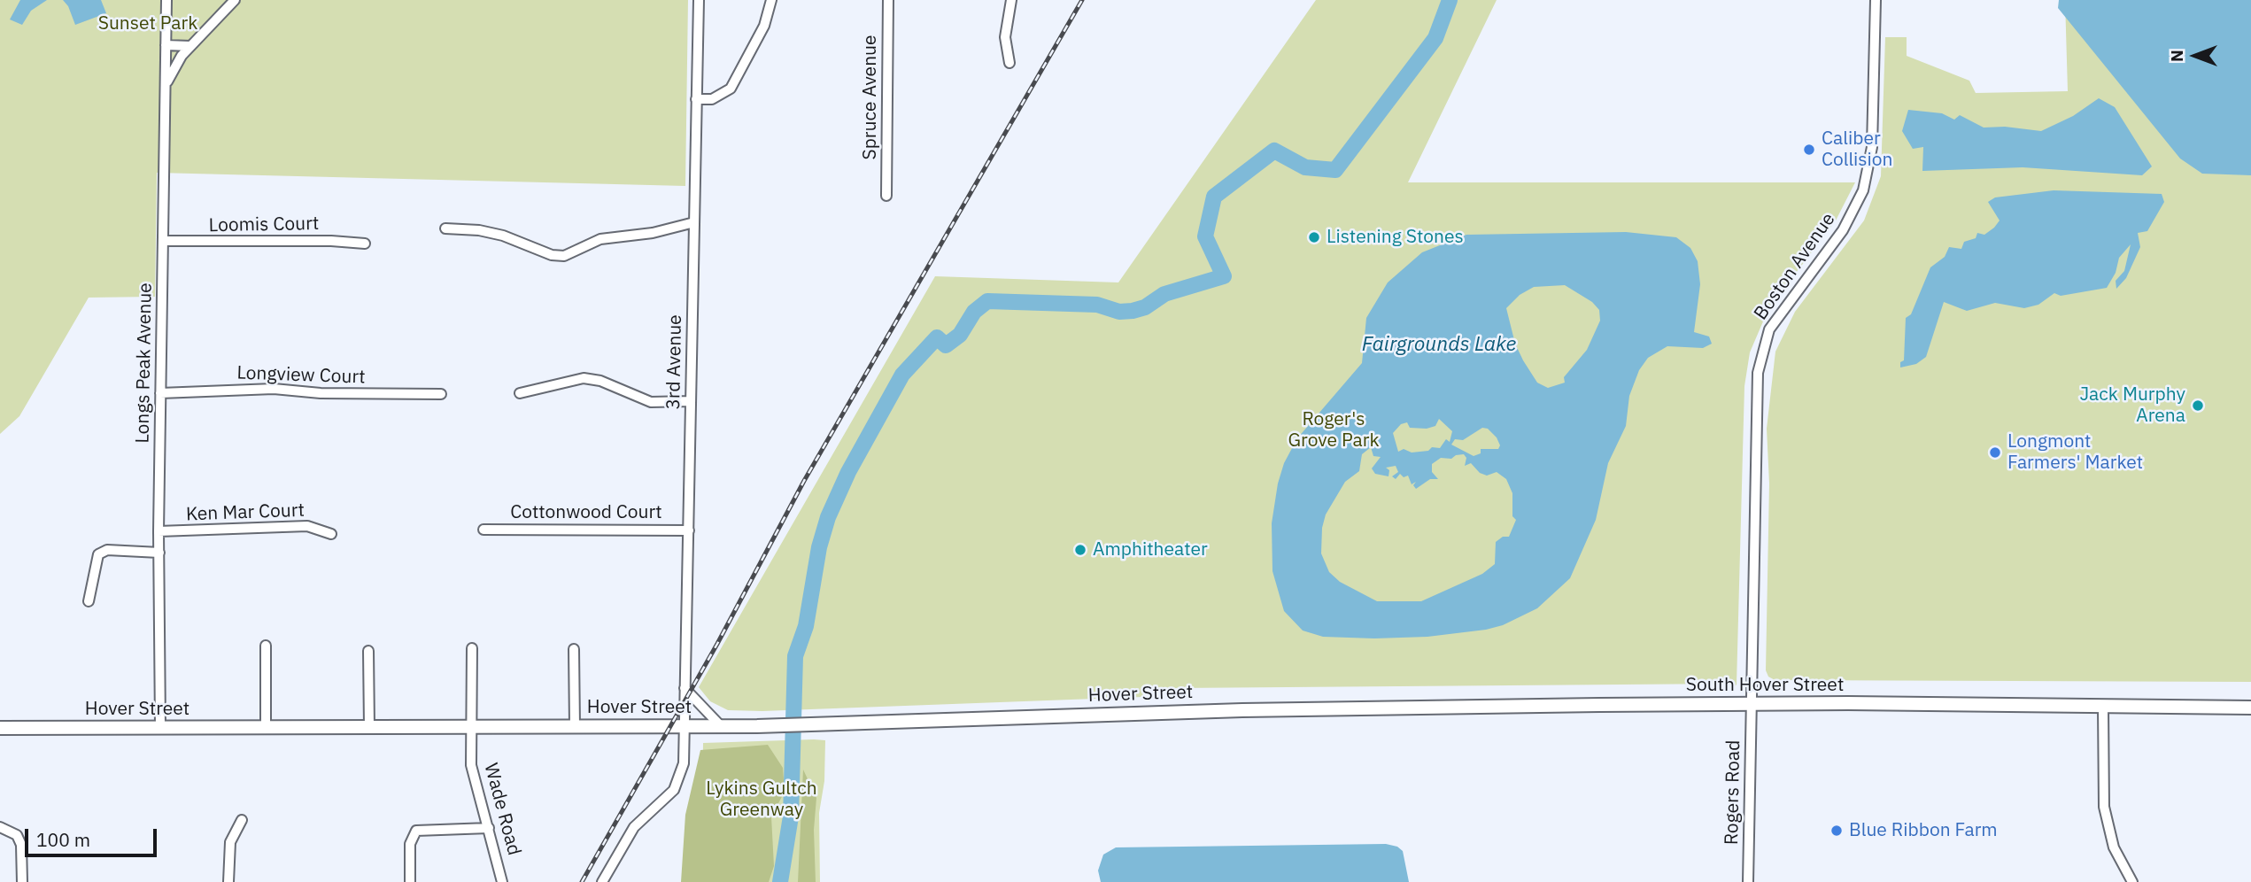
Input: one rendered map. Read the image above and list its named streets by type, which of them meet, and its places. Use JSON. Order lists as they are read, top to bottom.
{
  "streets": {
    "main road": ["South Hover Street", "Hover Street"],
    "street": [
      "Spruce Avenue",
      "Loomis Court",
      "Boston Avenue",
      "3rd Avenue",
      "Longs Peak Avenue",
      "Longview Court",
      "Ken Mar Court",
      "Cottonwood Court",
      "Rogers Road",
      "Wade Road"
    ]
  },
  "crossings": [
    ["Loomis Court", "Longs Peak Avenue"],
    ["Boston Avenue", "South Hover Street"],
    ["Boston Avenue", "Rogers Road"],
    ["3rd Avenue", "Cottonwood Court"],
    ["3rd Avenue", "Hover Street"],
    ["Longs Peak Avenue", "Longview Court"],
    ["Longs Peak Avenue", "Ken Mar Court"],
    ["Longs Peak Avenue", "Hover Street"],
    ["South Hover Street", "Hover Street"],
    ["South Hover Street", "Rogers Road"],
    ["Hover Street", "Wade Road"]
  ],
  "water": ["Fairgrounds Lake"],
  "parks": ["Sunset Park", "Roger's Grove Park", "Lykins Gultch Greenway"],
  "places": [
    "Caliber Collision",
    "Listening Stones",
    "Jack Murphy Arena",
    "Longmont Farmers' Market",
    "Amphitheater",
    "Blue Ribbon Farm"
  ],
  "scale_bar": "100 m",
  "north": "left"
}
